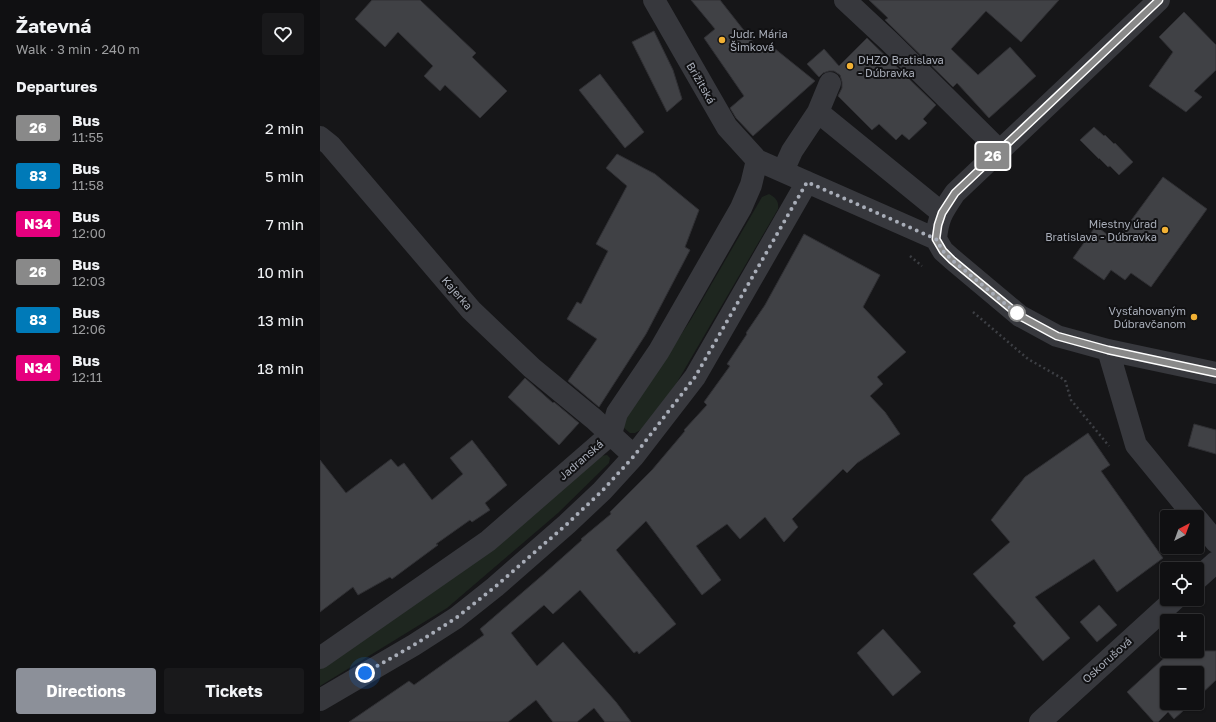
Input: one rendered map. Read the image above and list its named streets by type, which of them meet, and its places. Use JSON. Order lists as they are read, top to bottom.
{
  "streets": {
    "street": [
      "Brižitská",
      "Kajerka",
      "Jadranská",
      "Oskorušová"
    ]
  },
  "crossings": [
    ["Brižitská", "Jadranská"],
    ["Kajerka", "Jadranská"]
  ],
  "places": [
    "Judr. Mária Šimková",
    "DHZO Bratislava - Dúbravka",
    "Miestny úrad Bratislava - Dúbravka",
    "Vysťahovaným Dúbravčanom"
  ],
  "lines": ["bus line 26"],
  "north": "top right",
  "page": {
    "heading": [
      ["Žatevná", "Walk · 3 min · 240 m"],
      "Departures"
    ],
    "on_map": "26",
    "list": [
      {
        "mark": "26",
        "name": "Bus",
        "note": "11:55",
        "value": "2 min"
      },
      {
        "mark": "83",
        "name": "Bus",
        "note": "11:58",
        "value": "5 min"
      },
      {
        "mark": "N34",
        "name": "Bus",
        "note": "12:00",
        "value": "7 min"
      },
      {
        "mark": "26",
        "name": "Bus",
        "note": "12:03",
        "value": "10 min"
      },
      {
        "mark": "83",
        "name": "Bus",
        "note": "12:06",
        "value": "13 min"
      },
      {
        "mark": "N34",
        "name": "Bus",
        "note": "12:11",
        "value": "18 min"
      }
    ],
    "map_buttons": ["+", "−"],
    "buttons": ["Directions", "Tickets"]
  }
}
